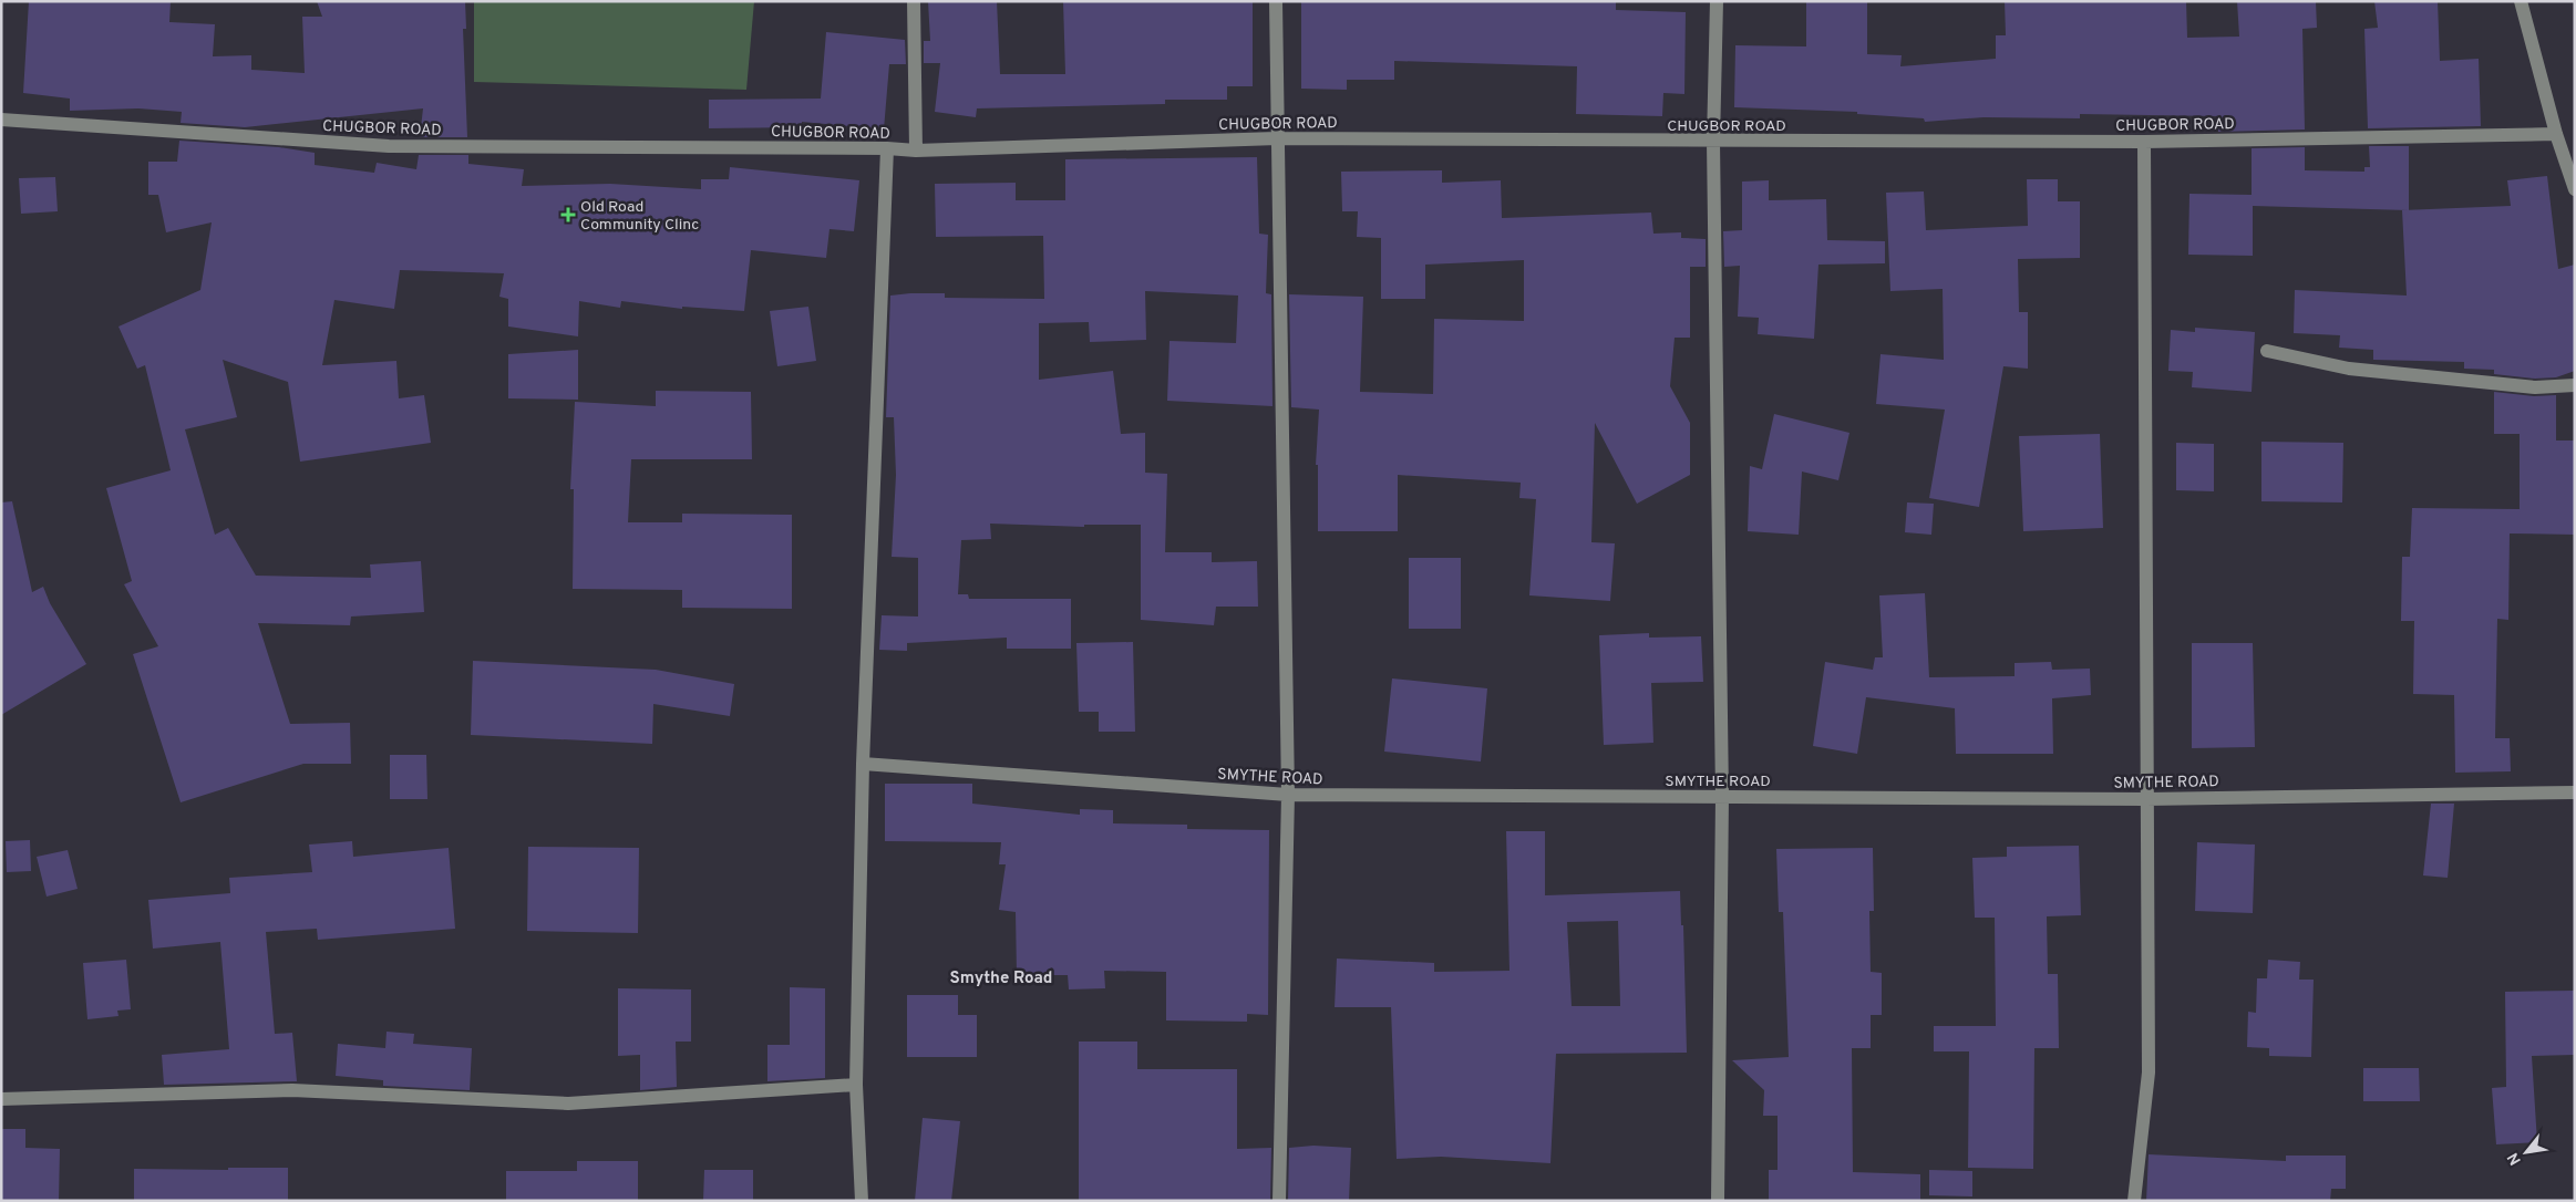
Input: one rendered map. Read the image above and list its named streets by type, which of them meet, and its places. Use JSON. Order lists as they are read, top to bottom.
{
  "streets": {
    "street": ["CHUGBOR ROAD", "SMYTHE ROAD"]
  },
  "districts": ["Smythe Road"],
  "places": {
    "health": ["Old Road Community Clinc"]
  },
  "north": "bottom left"
}
